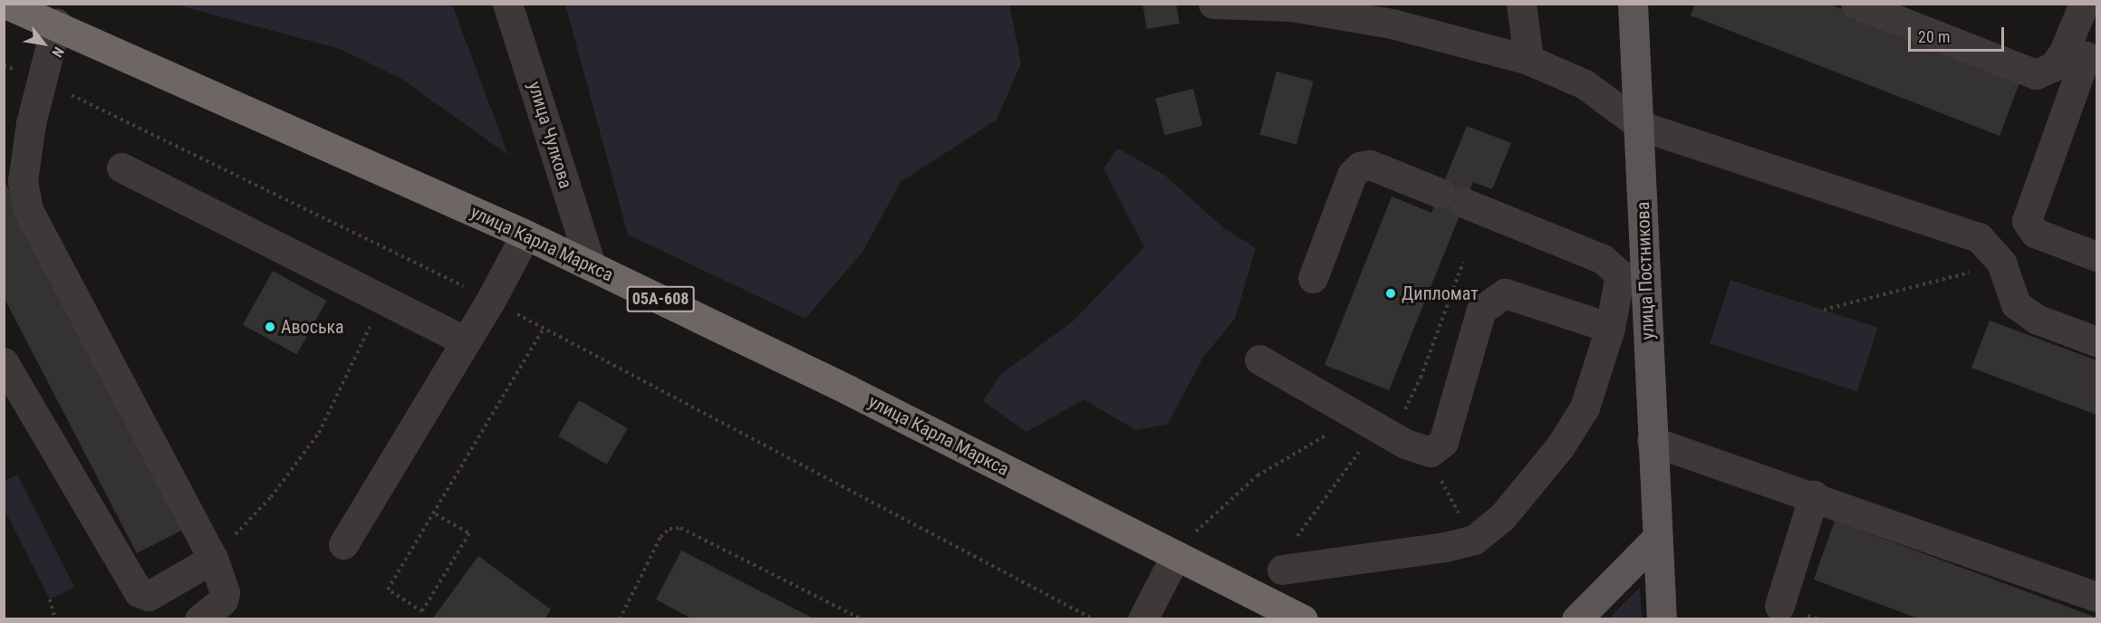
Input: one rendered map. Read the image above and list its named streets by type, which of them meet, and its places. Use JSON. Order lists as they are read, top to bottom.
{
  "streets": {
    "highway": ["улица Карла Маркса", "05А-608"],
    "main road": ["улица Постникова"],
    "street": ["улица Чулкова"]
  },
  "crossings": [
    ["улица Чулкова", "улица Карла Маркса"]
  ],
  "places": ["Дипломат", "Авоська"],
  "scale_bar": "20 m",
  "north": "bottom right"
}
